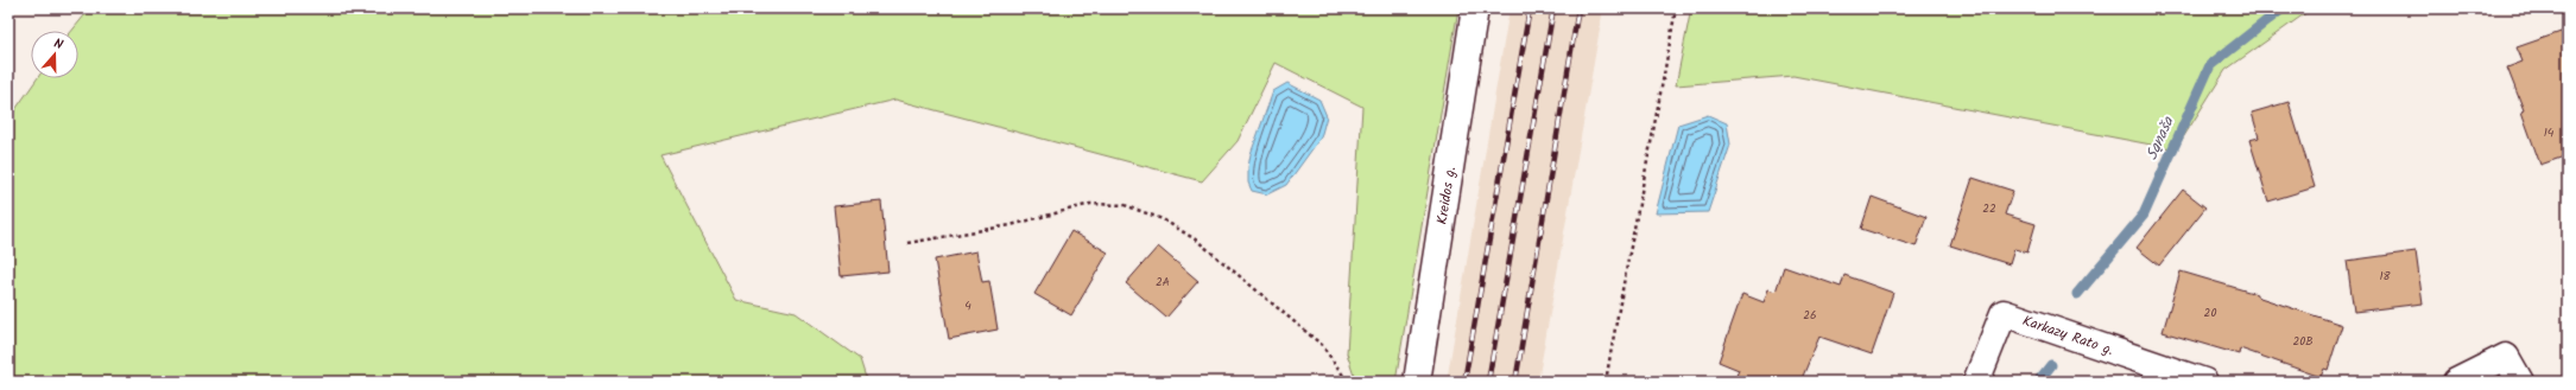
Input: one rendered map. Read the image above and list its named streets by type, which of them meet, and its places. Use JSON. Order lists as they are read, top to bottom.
{
  "streets": {
    "street": ["Kreidos g.", "Karkazų Rato g."]
  },
  "water": ["Sąnaša"],
  "house_numbers": [
    "14",
    "22",
    "18",
    "2A",
    "4",
    "20",
    "26",
    "20B"
  ],
  "north": "top"
}
